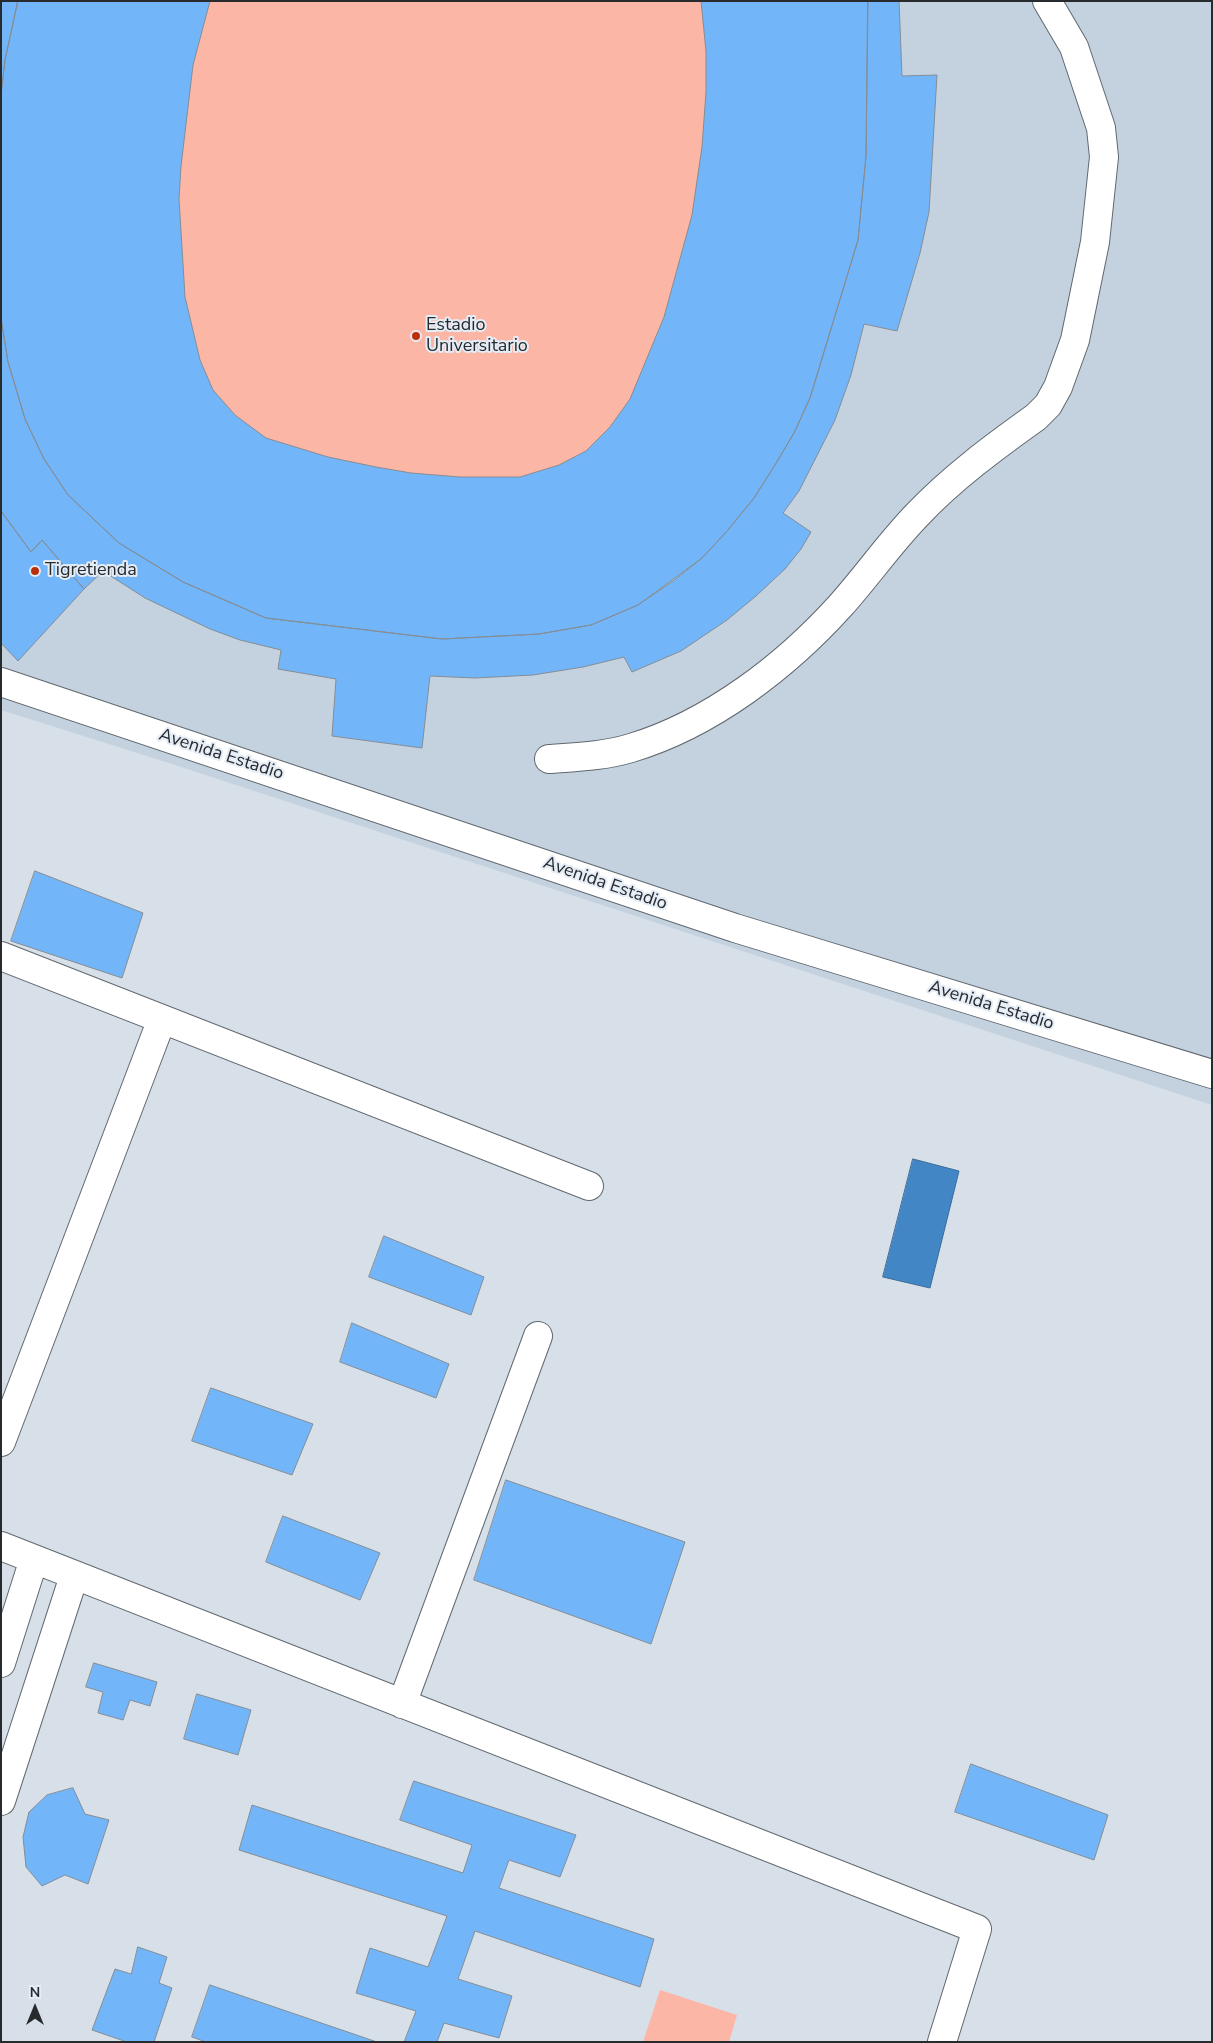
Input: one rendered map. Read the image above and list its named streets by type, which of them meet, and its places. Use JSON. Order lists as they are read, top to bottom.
{
  "streets": {
    "street": ["Avenida Estadio"]
  },
  "places": ["Estadio Universitario", "Tigretienda"],
  "north": "top"
}
